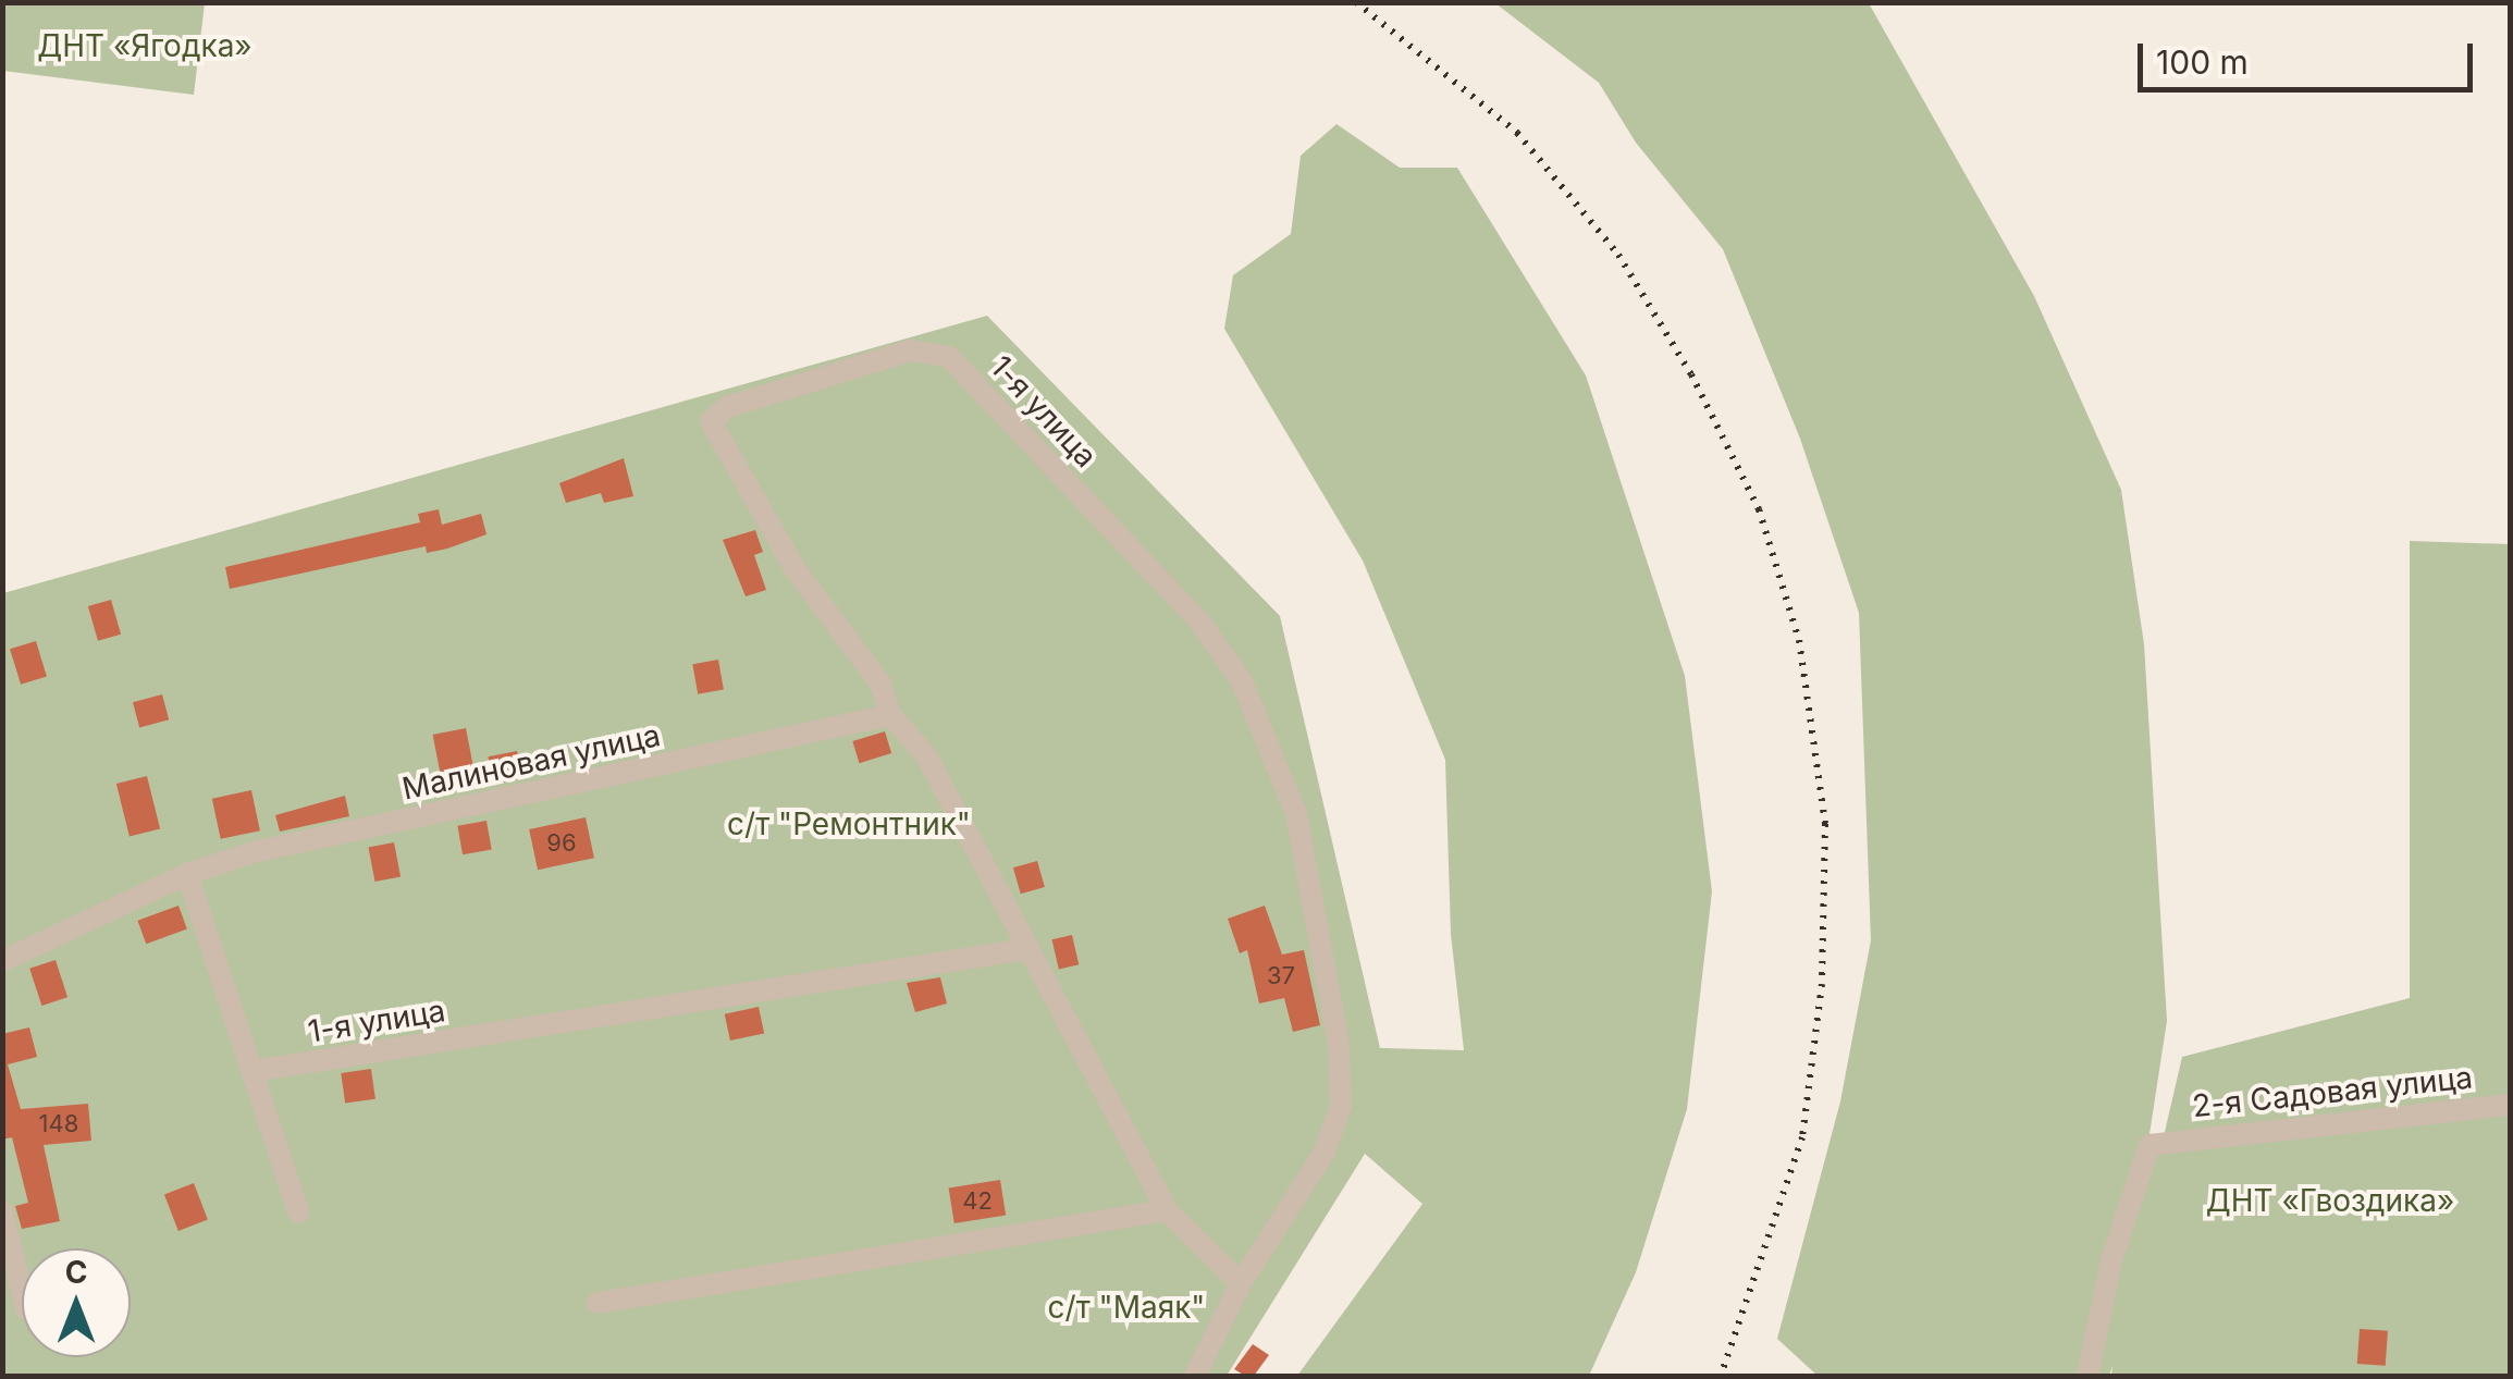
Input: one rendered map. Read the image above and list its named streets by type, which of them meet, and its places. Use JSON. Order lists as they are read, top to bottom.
{
  "streets": {
    "street": ["1-я улица", "Малиновая улица", "2-я Садовая улица"]
  },
  "crossings": [
    ["1-я улица", "Малиновая улица"]
  ],
  "parks": [
    "ДНТ «Ягодка»",
    "с/т \"Ремонтник\"",
    "ДНТ «Гвоздика»",
    "с/т \"Маяк\""
  ],
  "house_numbers": [
    "96",
    "37",
    "148",
    "42"
  ],
  "scale_bar": "100 m",
  "north": "top"
}
